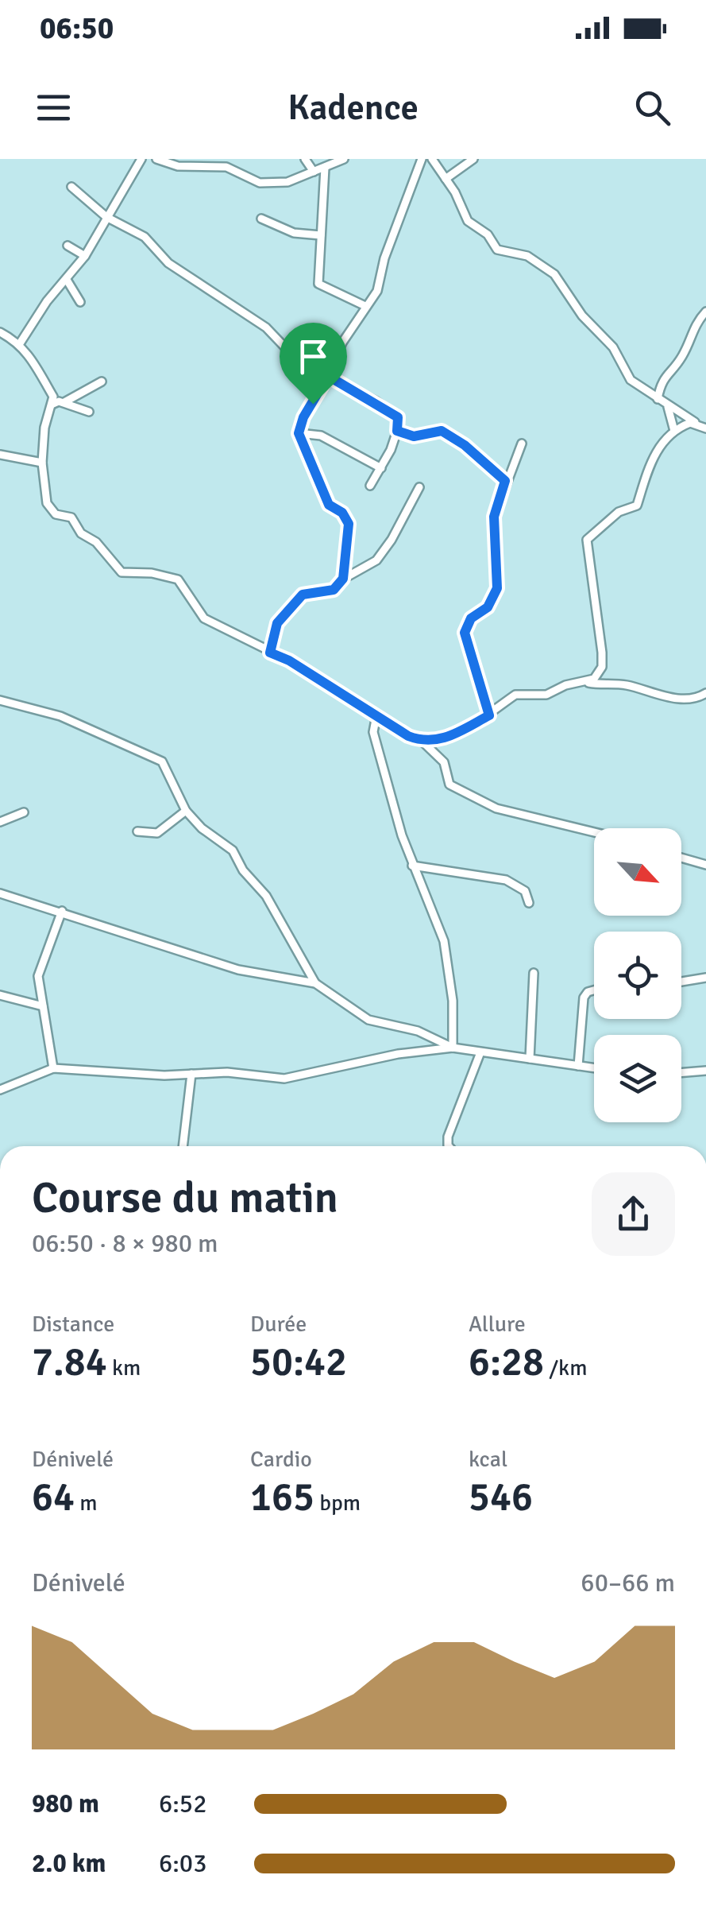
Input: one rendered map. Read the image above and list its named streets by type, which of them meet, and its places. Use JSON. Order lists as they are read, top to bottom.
{
  "north": "bottom right",
  "page": {
    "status": "06:50",
    "header": "Kadence",
    "heading": ["Course du matin", "06:50 · 8 × 980 m"],
    "stats": [
      ["Distance", "7.84 km"],
      ["Durée", "50:42"],
      ["Allure", "6:28 /km"],
      ["Dénivelé", "64 m"],
      ["Cardio", "165 bpm"],
      ["kcal", "546"]
    ],
    "chart": ["Dénivelé", "60–66 m"],
    "list": [
      {
        "name": "980 m",
        "note": "6:52"
      },
      {
        "name": "2.0 km",
        "note": "6:03"
      }
    ]
  }
}
